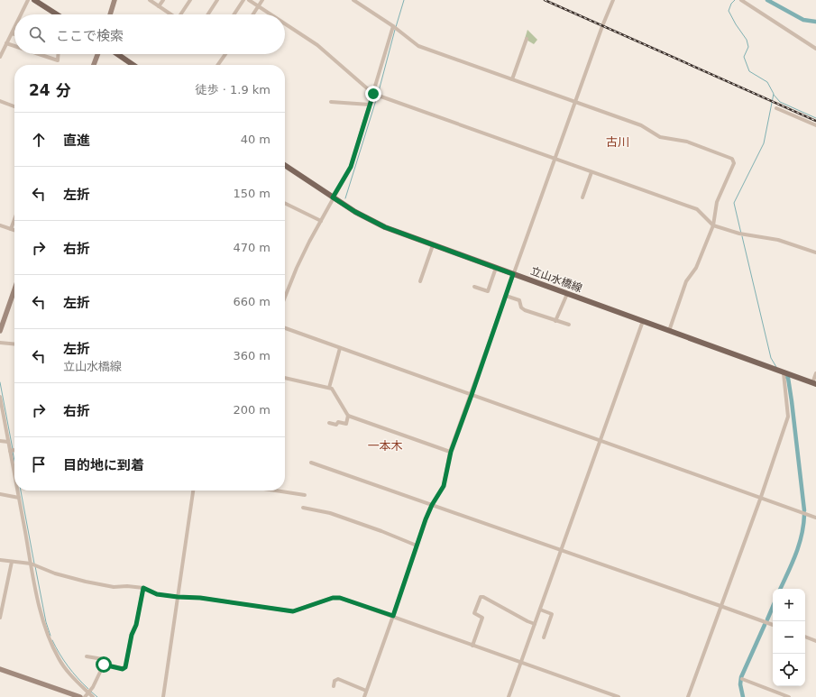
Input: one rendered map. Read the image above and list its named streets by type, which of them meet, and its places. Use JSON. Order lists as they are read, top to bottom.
{
  "streets": {
    "main road": ["立山水橋線"]
  },
  "districts": ["古川", "一本木"],
  "page": {
    "search": "ここで検索",
    "heading": ["24 分", "徒歩 · 1.9 km"],
    "list": [
      ["直進", "40 m"],
      ["左折", "150 m"],
      ["右折", "470 m"],
      ["左折", "660 m"],
      ["左折", "立山水橋線", "360 m"],
      ["右折", "200 m"],
      "目的地に到着"
    ],
    "map_buttons": ["+", "−"]
  }
}
